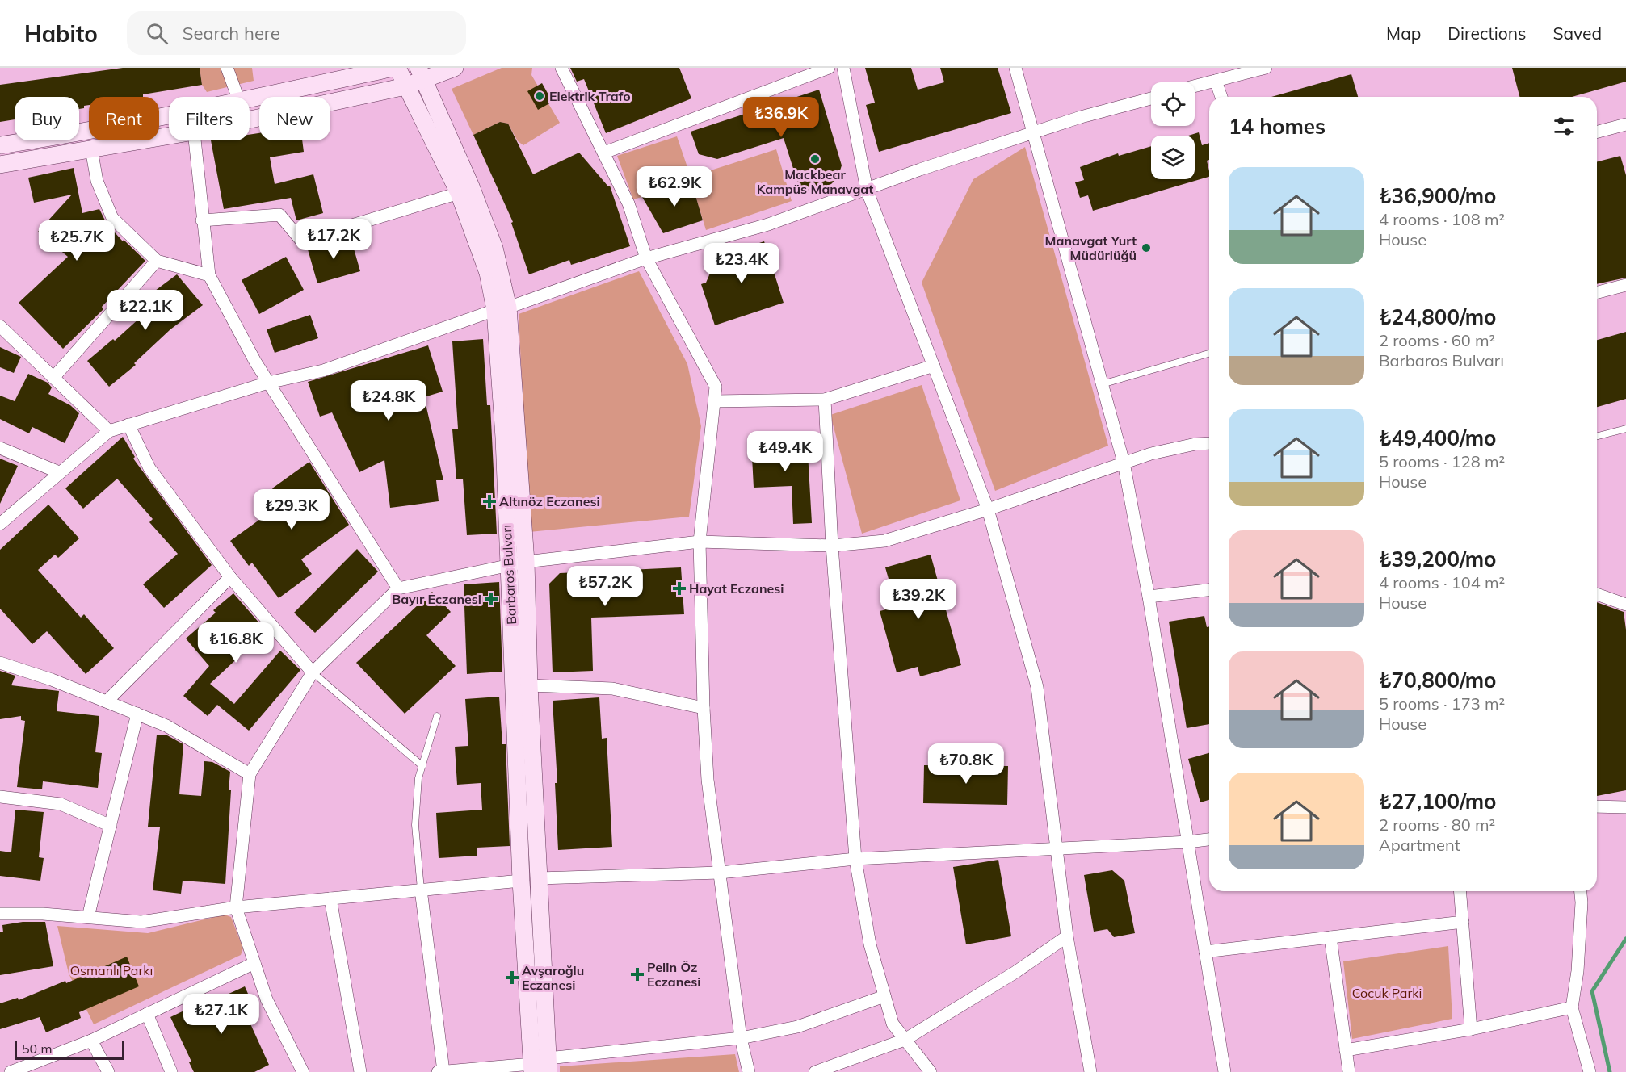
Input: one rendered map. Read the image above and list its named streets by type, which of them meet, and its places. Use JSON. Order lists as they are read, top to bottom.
{
  "streets": {
    "street": ["Barbaros Bulvarı"]
  },
  "parks": ["Osmanlı Parkı", "Cocuk Parki"],
  "places": {
    "other": ["Elektrik Trafo", "Mackbear Kampüs Manavgat", "Manavgat Yurt Müdürlüğü"],
    "health": [
      "Altınöz Eczanesi",
      "Hayat Eczanesi",
      "Bayır Eczanesi",
      "Pelin Öz Eczanesi",
      "Avşaroğlu Eczanesi"
    ]
  },
  "scale_bar": "50 m",
  "page": {
    "header": "Habito",
    "search": "Search here",
    "nav": ["Map", "Directions", "Saved"],
    "price": [
      "₺36.9K",
      "₺62.9K",
      "₺17.2K",
      "₺25.7K",
      "₺23.4K",
      "₺22.1K",
      "₺24.8K",
      "₺49.4K",
      "₺29.3K",
      "₺57.2K",
      "₺39.2K",
      "₺16.8K",
      "₺70.8K",
      "₺27.1K"
    ],
    "chip": [
      "Buy",
      "Rent",
      "Filters",
      "New"
    ],
    "heading": "14 homes",
    "list": [
      {
        "name": "₺36,900/mo",
        "note": "4 rooms · 108 m² · House"
      },
      {
        "name": "₺24,800/mo",
        "note": "2 rooms · 60 m² · Barbaros Bulvarı"
      },
      {
        "name": "₺49,400/mo",
        "note": "5 rooms · 128 m² · House"
      },
      {
        "name": "₺39,200/mo",
        "note": "4 rooms · 104 m² · House"
      },
      {
        "name": "₺70,800/mo",
        "note": "5 rooms · 173 m² · House"
      },
      {
        "name": "₺27,100/mo",
        "note": "2 rooms · 80 m² · Apartment"
      }
    ],
    "scale": "50 m"
  }
}
